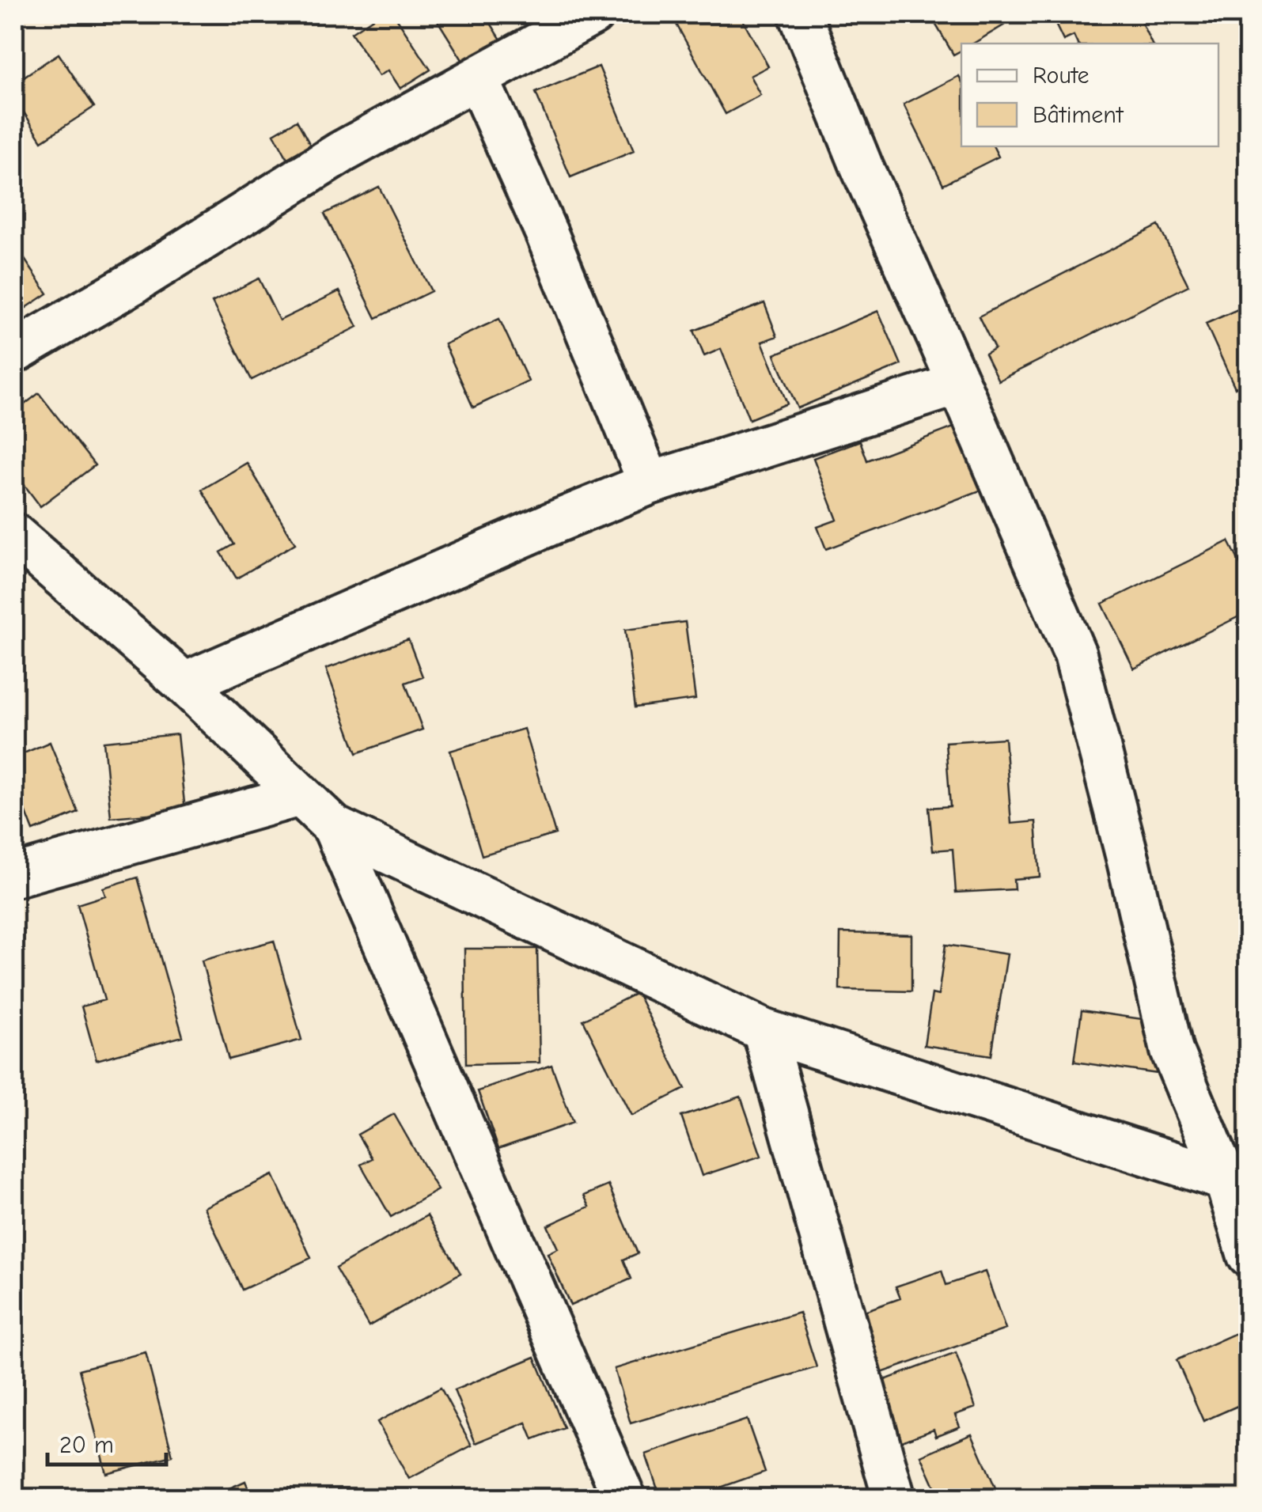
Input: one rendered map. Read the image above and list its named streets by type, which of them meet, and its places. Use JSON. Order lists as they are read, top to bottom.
{
  "legend": ["Route", "Bâtiment"],
  "scale_bar": "20 m"
}
